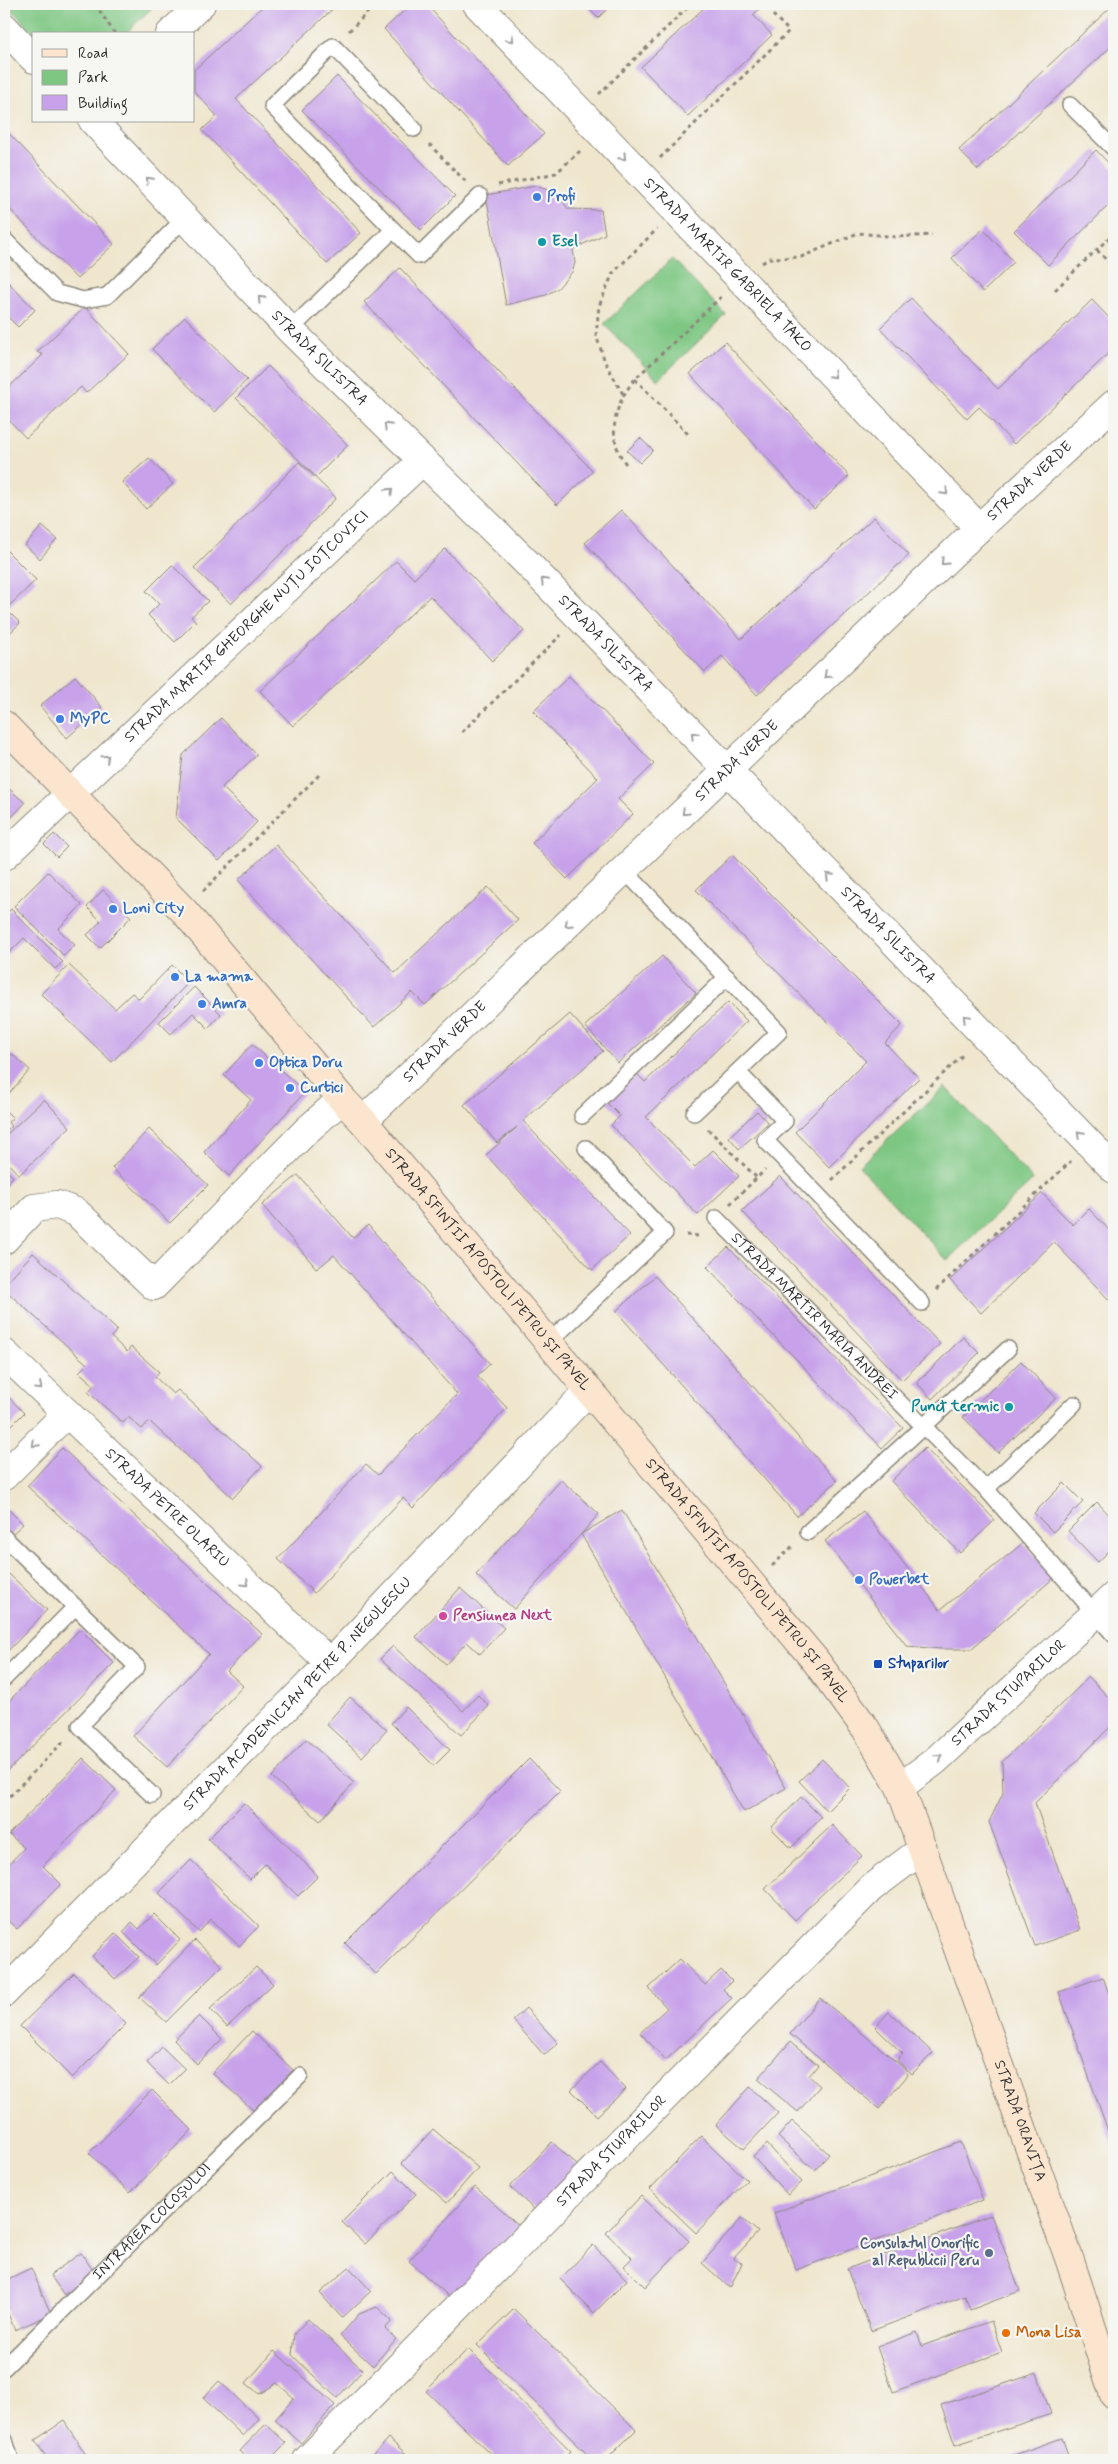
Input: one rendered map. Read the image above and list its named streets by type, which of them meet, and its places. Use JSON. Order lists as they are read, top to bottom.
{
  "streets": {
    "main road": ["STRADA SFINȚII APOSTOLI PETRU ȘI PAVEL", "STRADA ORAVIȚA"],
    "street": [
      "STRADA MARTIR GABRIELA TAKO",
      "STRADA SILISTRA",
      "STRADA VERDE",
      "STRADA MARTIR GHEORGHE NUȚU IOȚCOVICI",
      "STRADA PETRE OLARIU",
      "STRADA STUPARILOR",
      "STRADA ACADEMICIAN PETRE P. NEGULESCU"
    ],
    "lane": ["STRADA MARTIR MARIA ANDREI", "INTRAREA COCOȘULUI"]
  },
  "crossings": [
    ["STRADA MARTIR GABRIELA TAKO", "STRADA VERDE"],
    ["STRADA SILISTRA", "STRADA VERDE"],
    ["STRADA SILISTRA", "STRADA MARTIR GHEORGHE NUȚU IOȚCOVICI"],
    ["STRADA VERDE", "STRADA SFINȚII APOSTOLI PETRU ȘI PAVEL"],
    ["STRADA MARTIR GHEORGHE NUȚU IOȚCOVICI", "STRADA SFINȚII APOSTOLI PETRU ȘI PAVEL"],
    ["STRADA SFINȚII APOSTOLI PETRU ȘI PAVEL", "STRADA STUPARILOR"],
    ["STRADA SFINȚII APOSTOLI PETRU ȘI PAVEL", "STRADA ACADEMICIAN PETRE P. NEGULESCU"],
    ["STRADA SFINȚII APOSTOLI PETRU ȘI PAVEL", "STRADA ORAVIȚA"],
    ["STRADA MARTIR MARIA ANDREI", "STRADA STUPARILOR"],
    ["STRADA PETRE OLARIU", "STRADA ACADEMICIAN PETRE P. NEGULESCU"],
    ["STRADA STUPARILOR", "STRADA ORAVIȚA"]
  ],
  "one_way": [
    "STRADA MARTIR GABRIELA TAKO",
    "STRADA SILISTRA",
    "STRADA VERDE",
    "STRADA MARTIR GHEORGHE NUȚU IOȚCOVICI",
    "STRADA PETRE OLARIU"
  ],
  "places": {
    "other": [
      "Profi",
      "Esel",
      "MyPC",
      "Loni City",
      "La mama",
      "Amra",
      "Optica Doru",
      "Curtici",
      "Punct termic",
      "Powerbet",
      "Pensiunea Next",
      "Consulatul Onorific al Republicii Peru",
      "Mona Lisa"
    ],
    "transit": ["Stuparilor"]
  },
  "legend": ["Road", "Park", "Building"]
}
